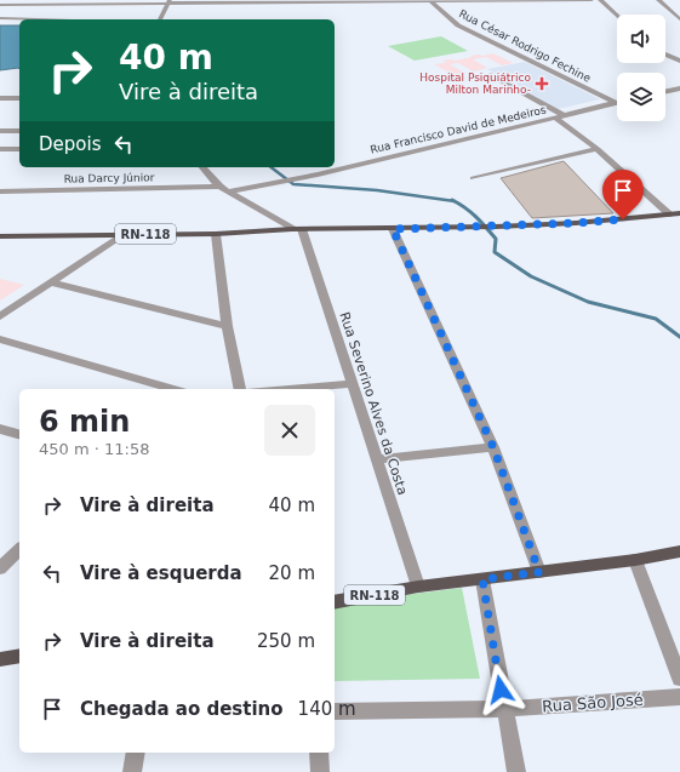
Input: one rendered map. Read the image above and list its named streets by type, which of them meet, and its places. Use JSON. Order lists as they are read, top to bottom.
{
  "streets": {
    "main road": ["RN-118"],
    "street": [
      "Rua César Rodrigo Fechine",
      "Rua Francisco David de Medeiros",
      "Rua Darcy Júnior",
      "Rua Severino Alves da Costa",
      "Rua São José"
    ]
  },
  "crossings": [
    ["Rua César Rodrigo Fechine", "Rua Francisco David de Medeiros"],
    ["Rua Francisco David de Medeiros", "Rua Darcy Júnior"],
    ["RN-118", "Rua Severino Alves da Costa"]
  ],
  "places": {
    "health": ["Hospital Psiquiátrico Milton Marinho-"]
  },
  "page": {
    "turn": ["40 m", "Vire à direita"],
    "then": "Depois",
    "heading": ["6 min", "450 m · 11:58"],
    "list": [
      {
        "name": "Vire à direita",
        "value": "40 m"
      },
      {
        "name": "Vire à esquerda",
        "value": "20 m"
      },
      {
        "name": "Vire à direita",
        "value": "250 m"
      },
      {
        "name": "Chegada ao destino",
        "value": "140 m"
      }
    ]
  }
}
